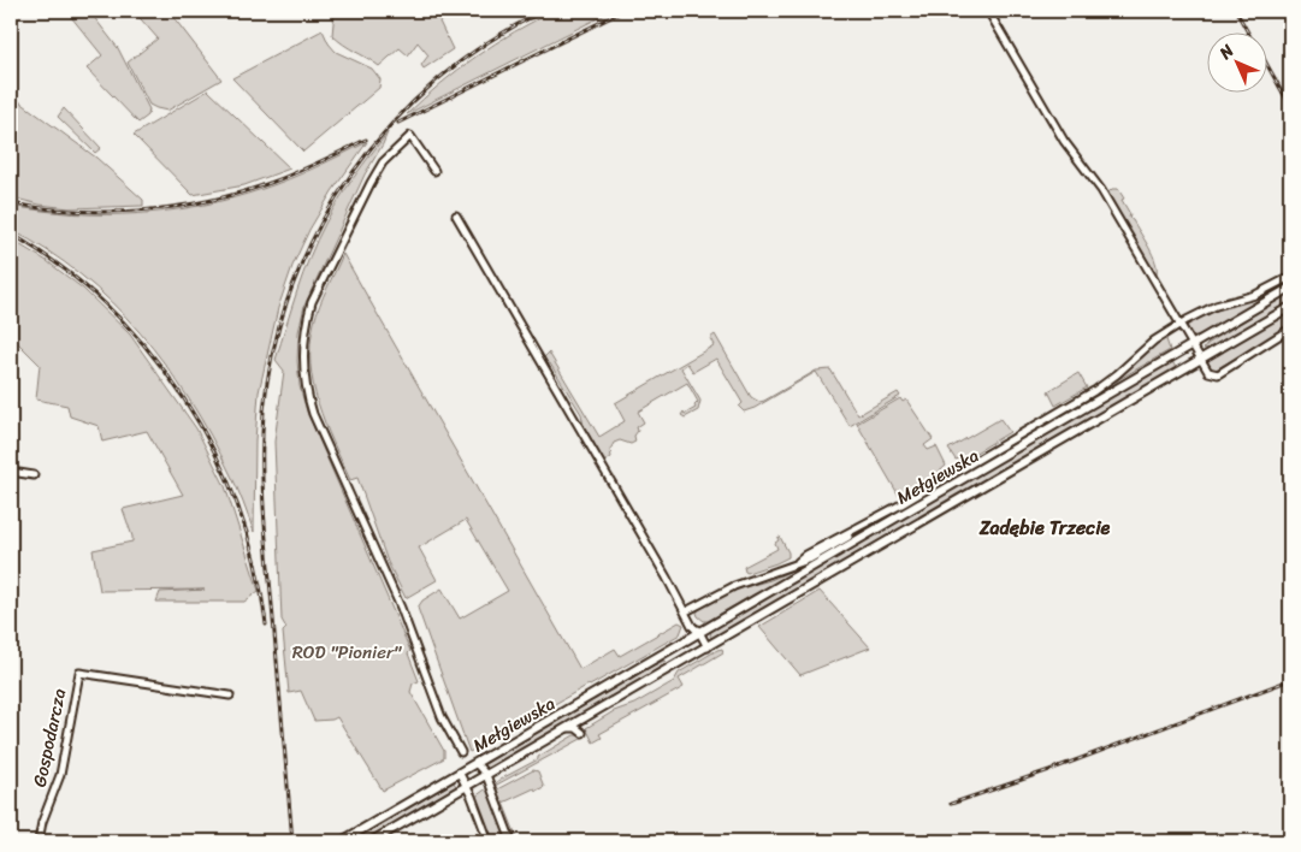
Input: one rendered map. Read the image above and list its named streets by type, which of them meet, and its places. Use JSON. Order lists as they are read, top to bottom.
{
  "streets": {
    "main road": ["Mełgiewska"],
    "street": ["Gospodarcza"]
  },
  "districts": ["Zadębie Trzecie"],
  "parks": ["ROD \"Pionier\""],
  "north": "top left"
}
